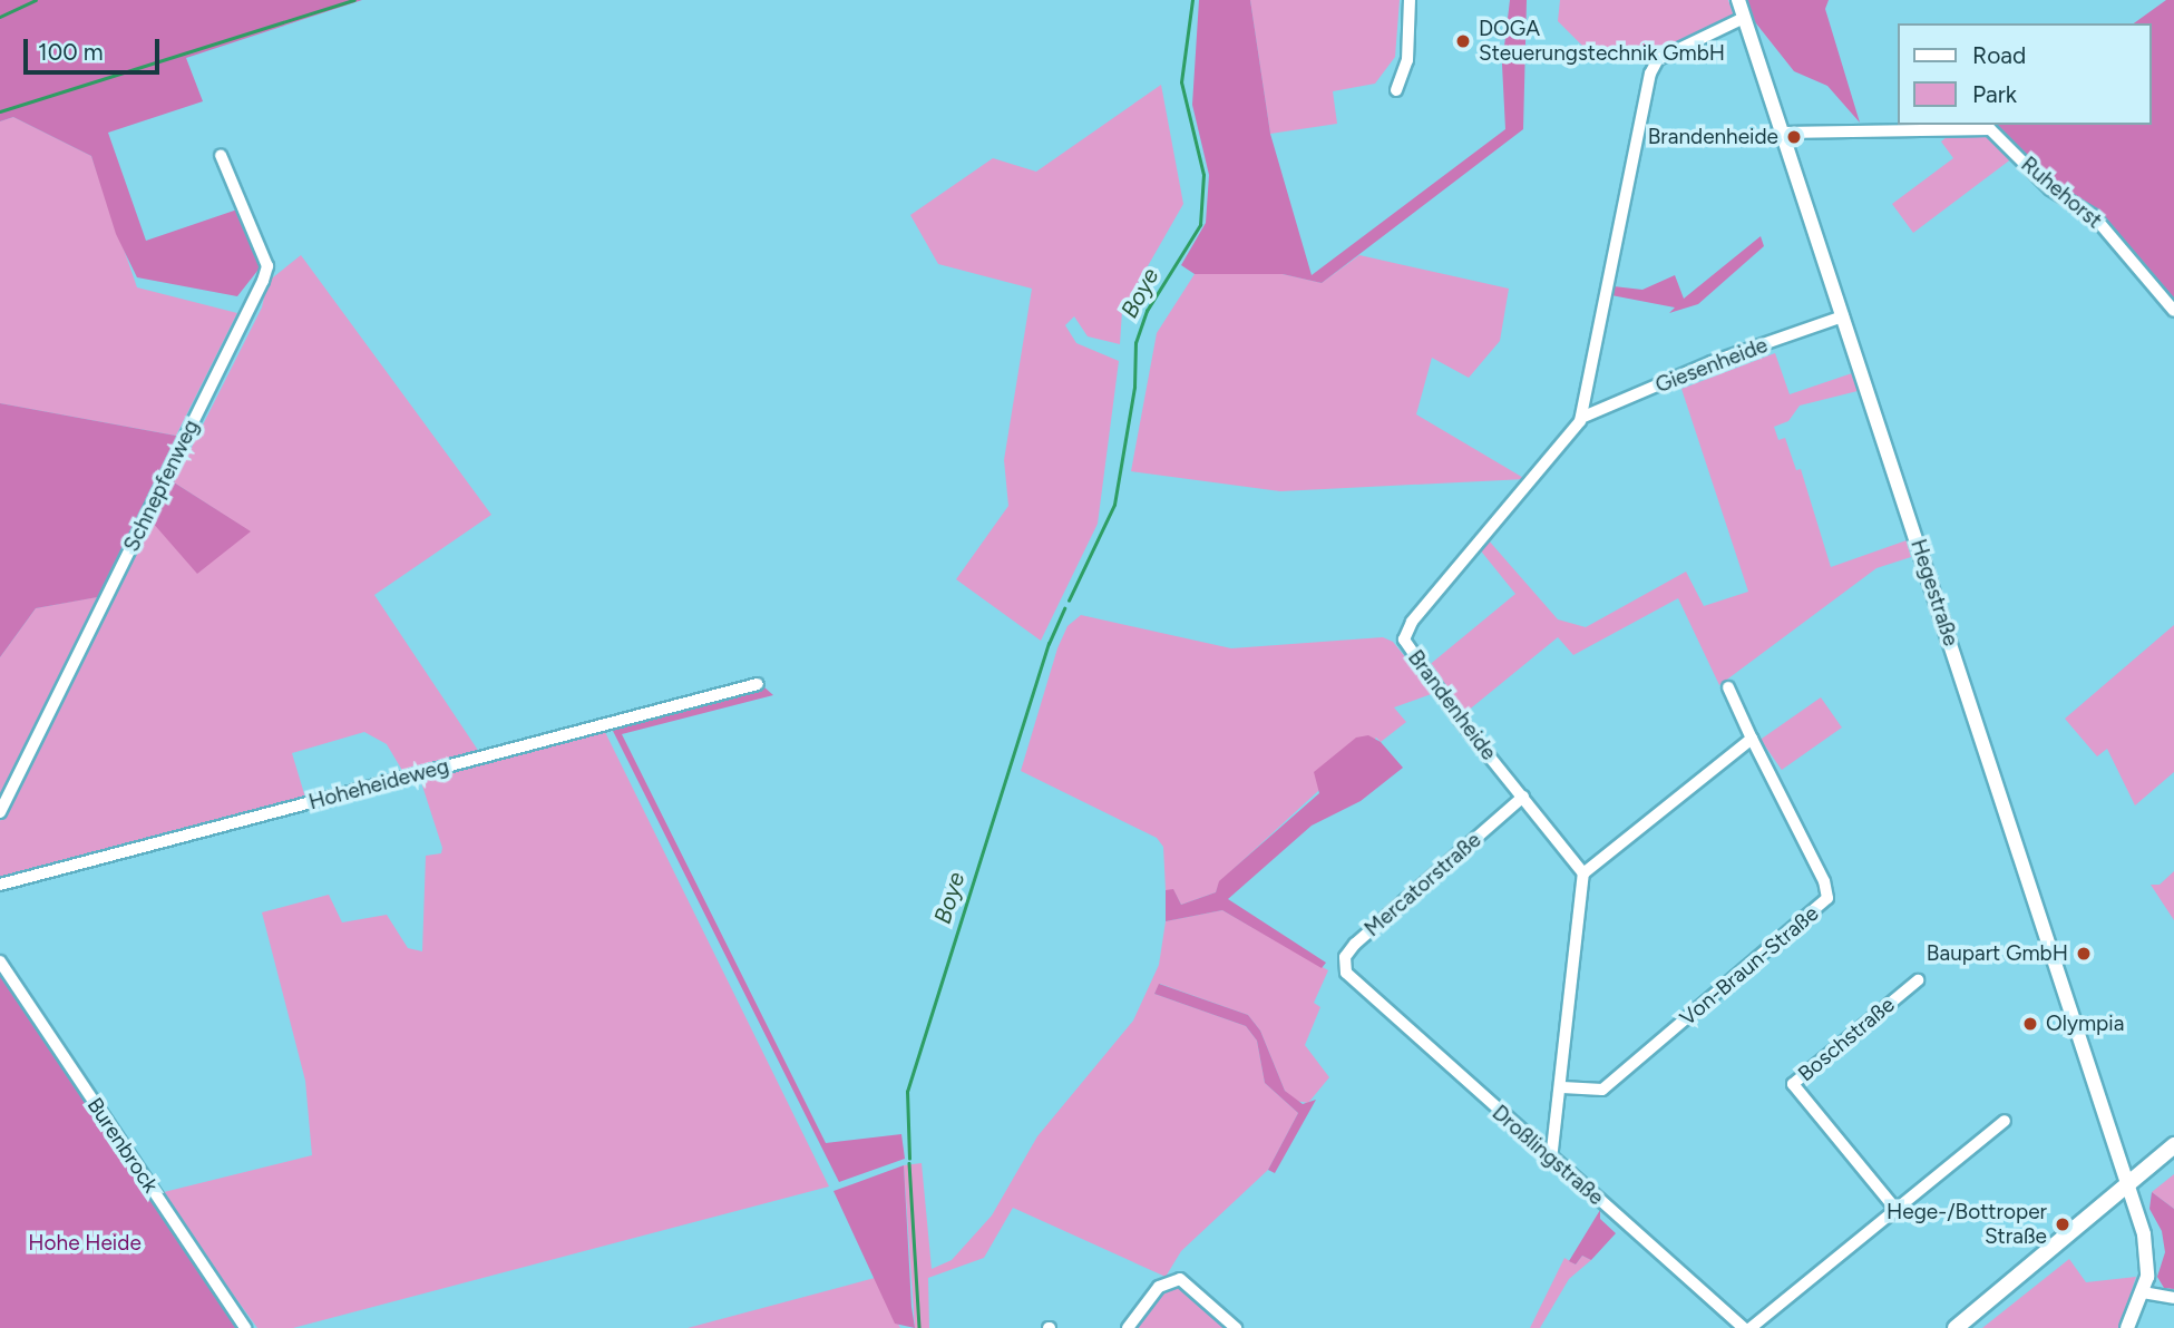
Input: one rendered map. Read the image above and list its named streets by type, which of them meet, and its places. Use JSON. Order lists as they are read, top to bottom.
{
  "streets": {
    "street": [
      "Ruhehorst",
      "Giesenheide",
      "Schnepfenweg",
      "Hegestraße",
      "Brandenheide",
      "Hoheheideweg",
      "Mercatorstraße",
      "Von-Braun-Straße",
      "Boschstraße",
      "Burenbrock",
      "Droßlingstraße"
    ]
  },
  "crossings": [
    ["Ruhehorst", "Hegestraße"],
    ["Giesenheide", "Hegestraße"],
    ["Giesenheide", "Brandenheide"],
    ["Hegestraße", "Brandenheide"],
    ["Brandenheide", "Mercatorstraße"],
    ["Mercatorstraße", "Droßlingstraße"]
  ],
  "water": ["Boye"],
  "parks": ["Hohe Heide"],
  "places": [
    "DOGA Steuerungstechnik GmbH",
    "Brandenheide",
    "Baupart GmbH",
    "Olympia",
    "Hege-/Bottroper Straße"
  ],
  "legend": ["Road", "Park"],
  "scale_bar": "100 m"
}
